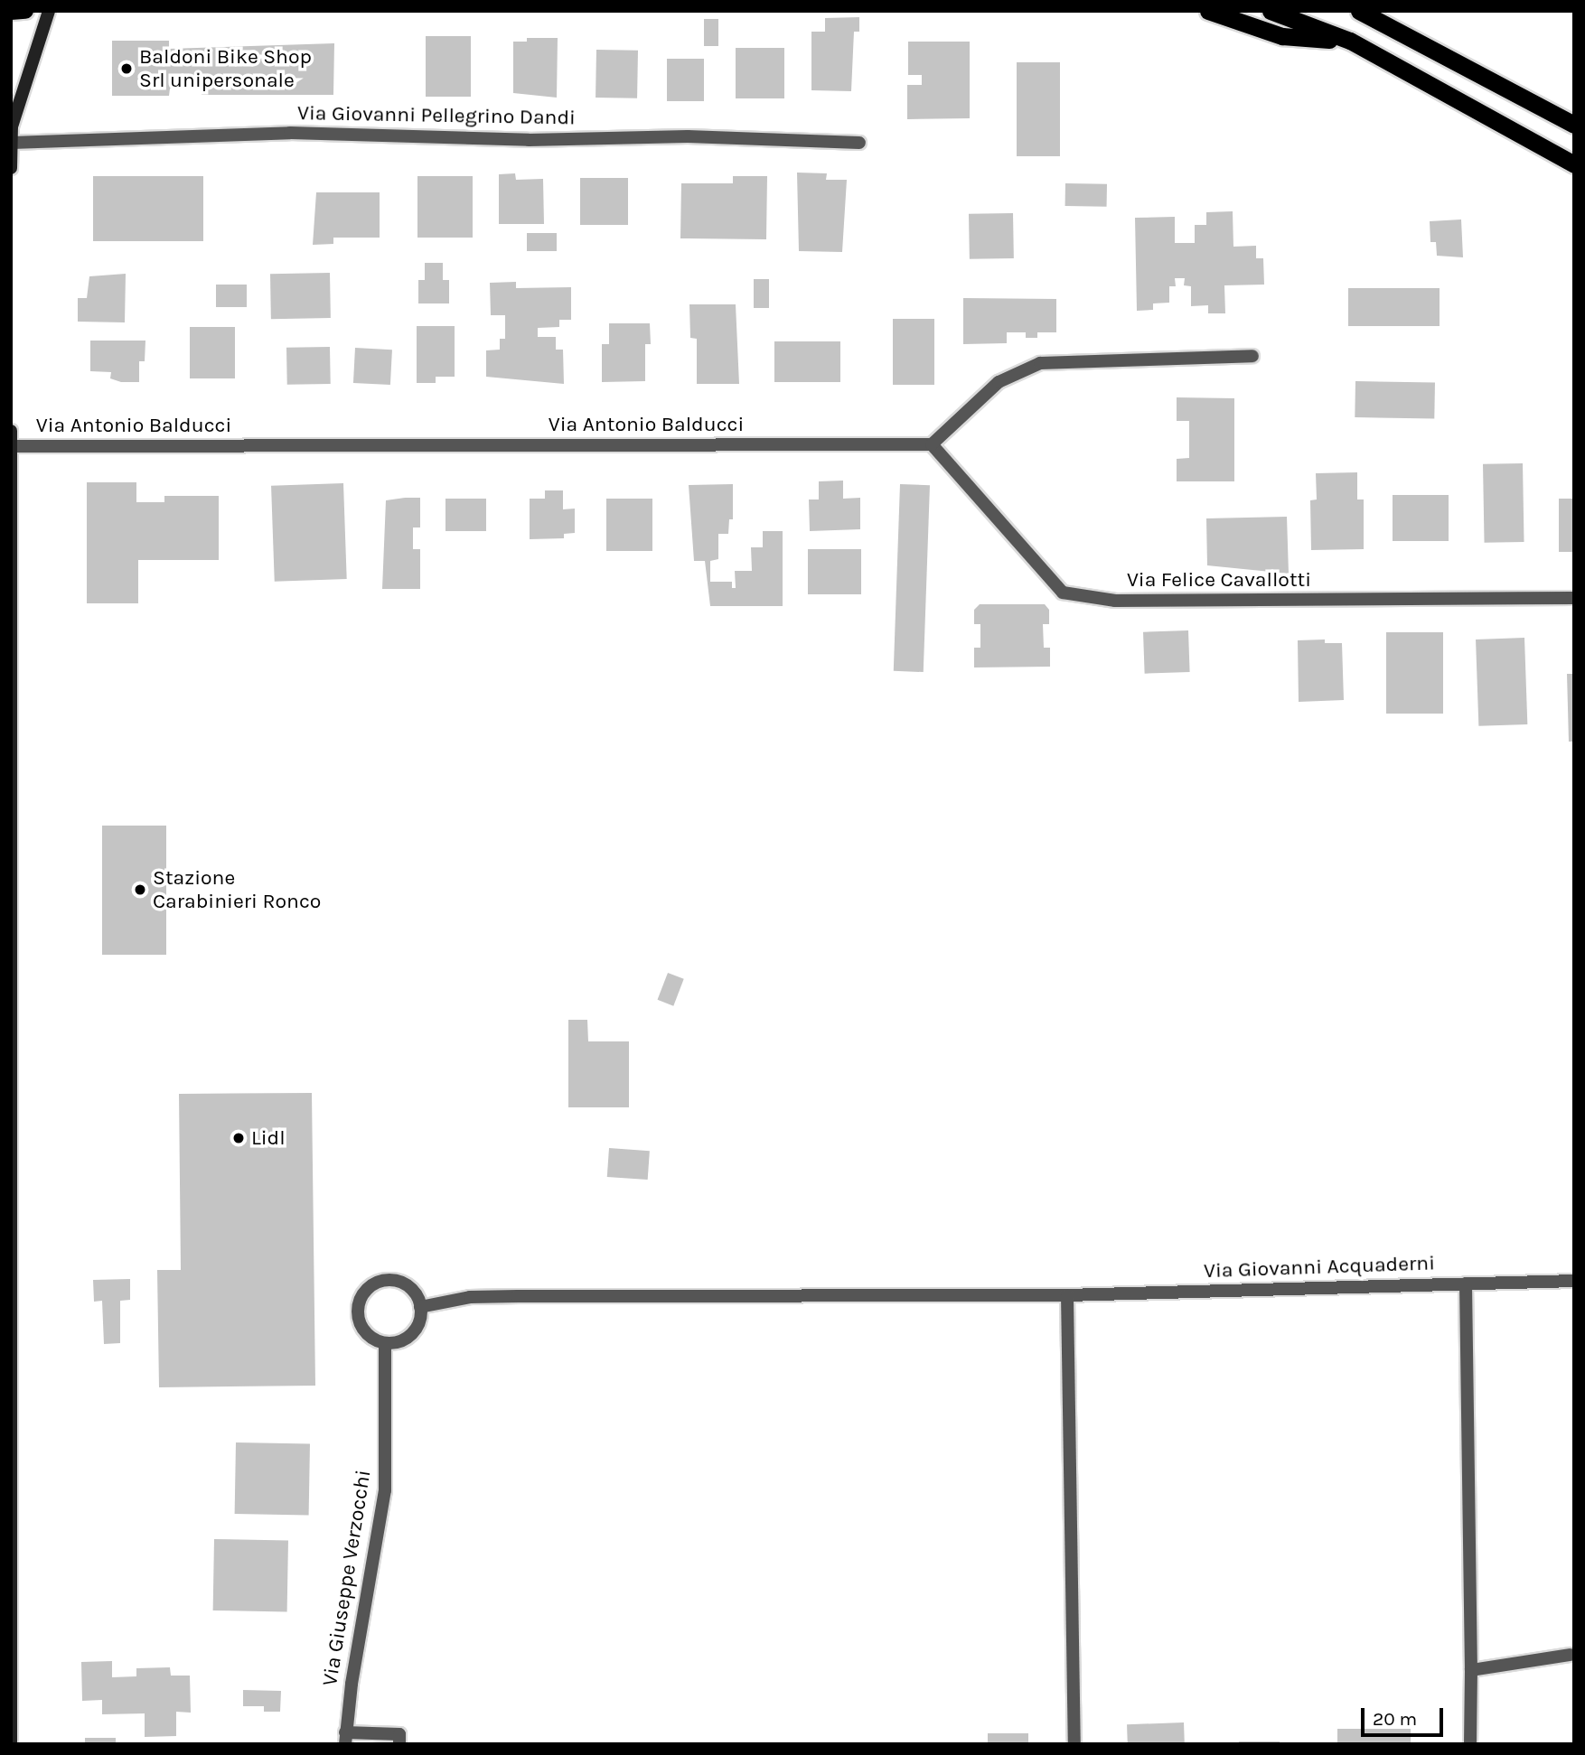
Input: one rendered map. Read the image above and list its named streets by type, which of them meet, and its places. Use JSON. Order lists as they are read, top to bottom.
{
  "streets": {
    "street": [
      "Via Giovanni Pellegrino Dandi",
      "Via Antonio Balducci",
      "Via Felice Cavallotti",
      "Via Giovanni Acquaderni",
      "Via Giuseppe Verzocchi"
    ]
  },
  "crossings": [
    ["Via Antonio Balducci", "Via Felice Cavallotti"],
    ["Via Giovanni Acquaderni", "Via Giuseppe Verzocchi"]
  ],
  "places": ["Baldoni Bike Shop Srl unipersonale", "Stazione Carabinieri Ronco", "Lidl"],
  "scale_bar": "20 m"
}
